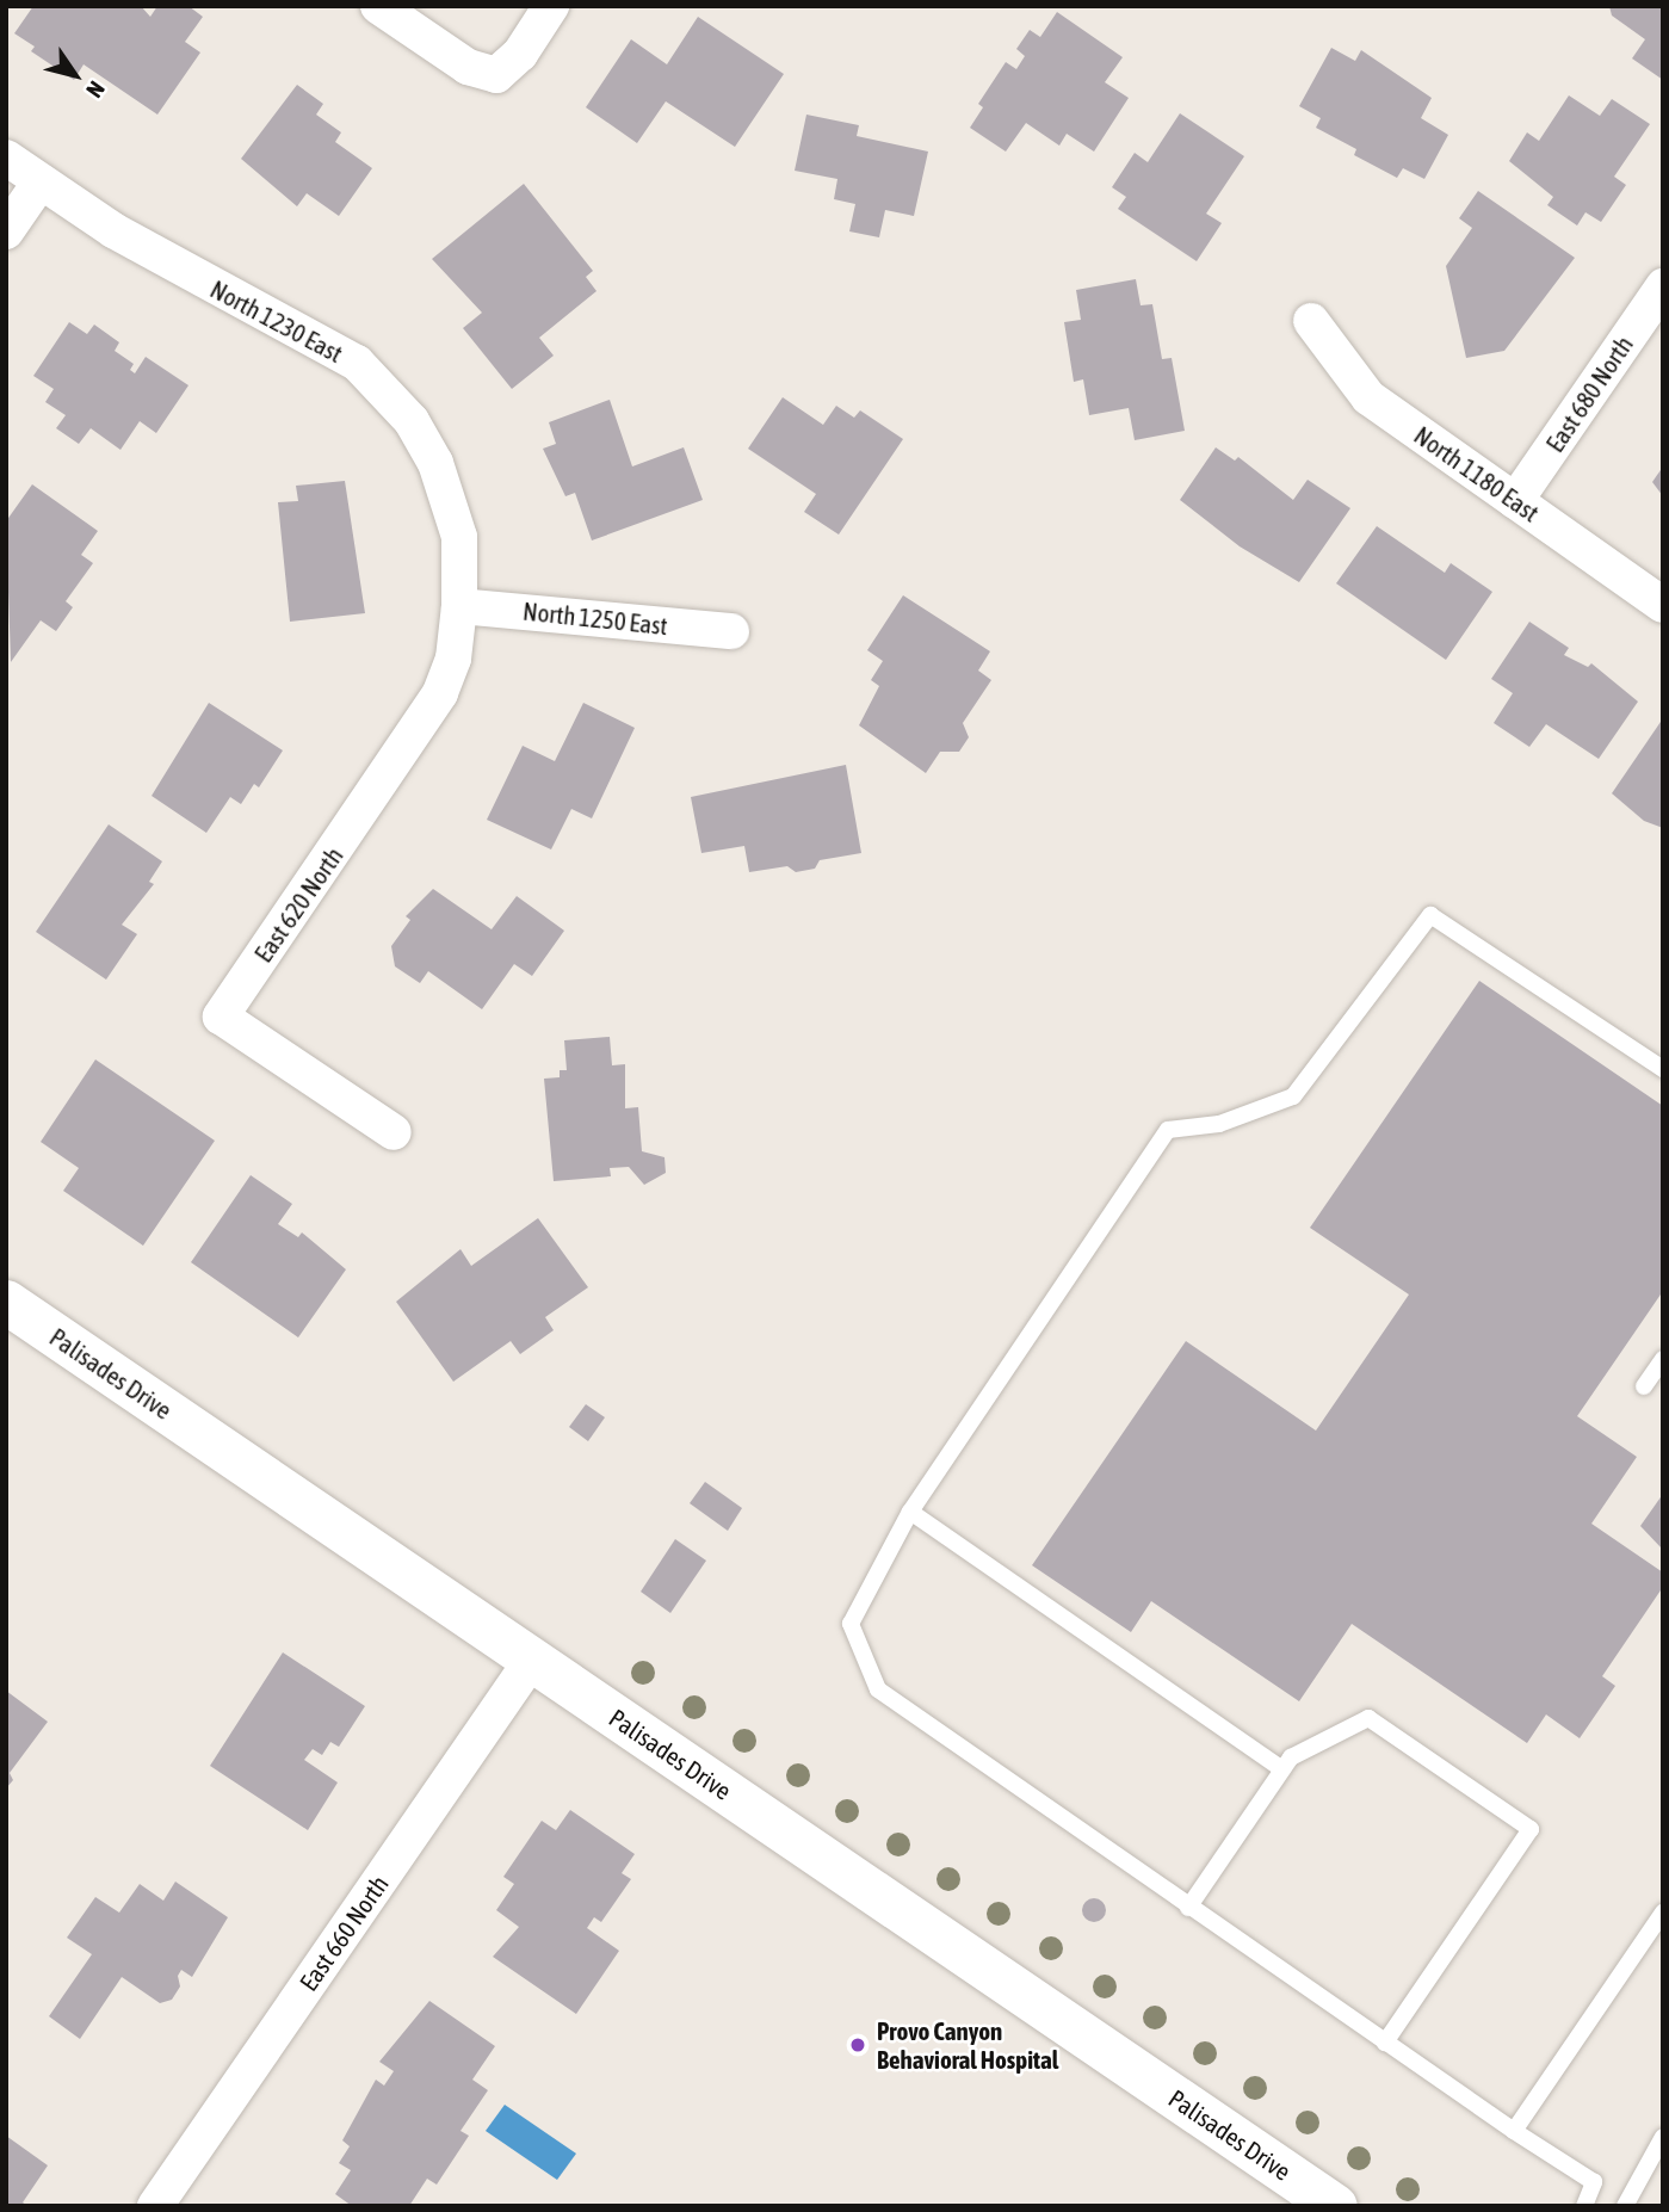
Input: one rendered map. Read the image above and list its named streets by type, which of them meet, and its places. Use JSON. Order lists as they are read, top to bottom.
{
  "streets": {
    "street": [
      "North 1230 East",
      "East 680 North",
      "North 1180 East",
      "North 1250 East",
      "East 620 North",
      "Palisades Drive",
      "East 660 North"
    ]
  },
  "crossings": [
    ["North 1230 East", "North 1250 East"],
    ["North 1230 East", "East 620 North"],
    ["East 680 North", "North 1180 East"],
    ["North 1250 East", "East 620 North"],
    ["Palisades Drive", "East 660 North"]
  ],
  "places": ["Provo Canyon Behavioral Hospital"],
  "north": "bottom right"
}
